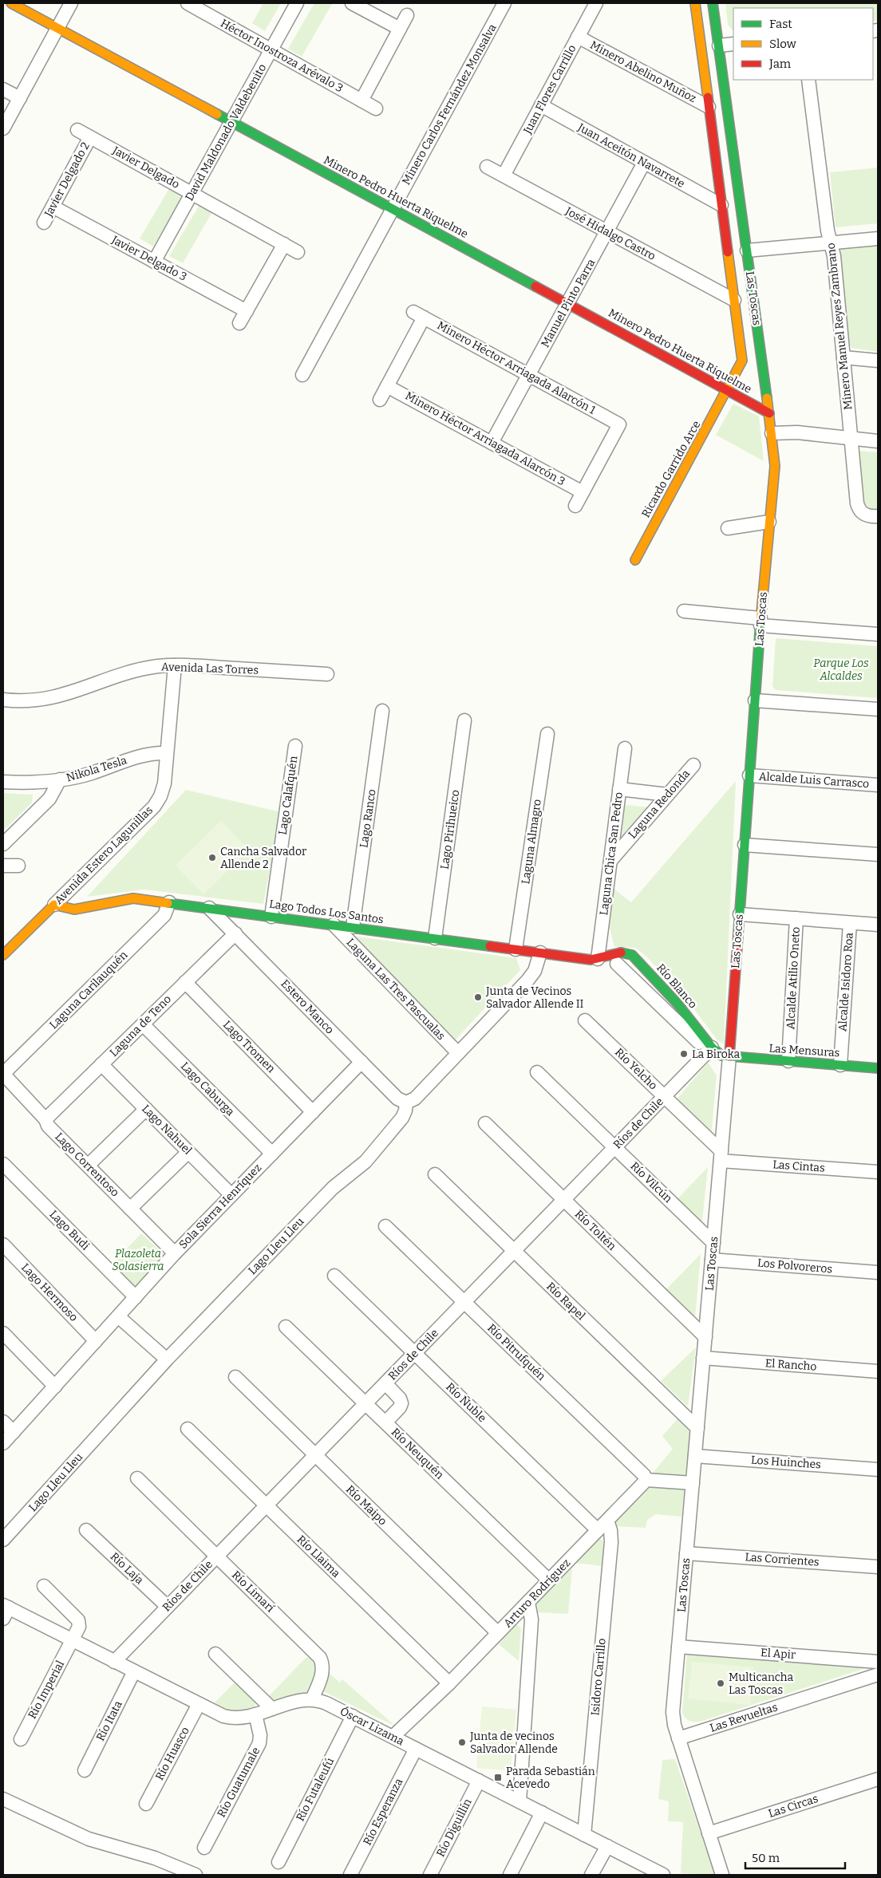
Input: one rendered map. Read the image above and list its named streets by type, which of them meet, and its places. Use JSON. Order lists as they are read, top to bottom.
{
  "streets": {
    "street": [
      "Héctor Inostroza Arévalo 3",
      "Minero Abelino Muñoz",
      "Juan Flores Carrillo",
      "Minero Carlos Fernández Monsalva",
      "David Maldonado Valdebenito",
      "Juan Aceitón Navarrete",
      "Javier Delgado",
      "Javier Delgado 2",
      "Minero Pedro Huerta Riquelme",
      "José Hidalgo Castro",
      "Javier Delgado 3",
      "Las Toscas",
      "Manuel Pinto Parra",
      "Minero Manuel Reyes Zambrano",
      "Minero Héctor Arriagada Alarcón 1",
      "Minero Héctor Arriagada Alarcón 3",
      "Ricardo Garrido Arce",
      "Avenida Las Torres",
      "Nikola Tesla",
      "Alcalde Luis Carrasco",
      "Lago Calafquén",
      "Laguna Redonda",
      "Lago Ranco",
      "Lago Pirihueico",
      "Laguna Almagro",
      "Laguna Chica San Pedro",
      "Avenida Estero Lagunillas",
      "Lago Todos Los Santos",
      "Alcalde Atilio Oneto",
      "Alcalde Isidoro Roa",
      "Río Blanco",
      "Laguna Las Tres Pascualas",
      "Laguna Carilauquén",
      "Estero Manco",
      "Laguna de Teno",
      "Lago Tromen",
      "Las Mensuras",
      "Río Yelcho",
      "Lago Caburga",
      "Ríos de Chile",
      "Lago Nahuel",
      "Lago Correntoso",
      "Las Cintas",
      "Río Vilcún",
      "Sola Sierra Henríquez",
      "Lago Budi",
      "Río Toltén",
      "Lago Lleu Lleu",
      "Los Polvoreros",
      "Lago Hermoso",
      "Río Rapel",
      "Río Pitrufquén",
      "El Rancho",
      "Río Ñuble",
      "Río Neuquén",
      "Los Huinches",
      "Río Maipo",
      "Río Llaima",
      "Las Corrientes",
      "Río Laja",
      "Río Limarí",
      "Arturo Rodríguez",
      "El Apir",
      "Isidoro Carrillo",
      "Río Imperial",
      "Las Revueltas",
      "Río Itata",
      "Óscar Lizama",
      "Río Huasco",
      "Río Guatumale",
      "Río Futaleufú",
      "Las Circas",
      "Río Esperanza",
      "Río Diguillín"
    ]
  },
  "crossings": [
    ["Héctor Inostroza Arévalo 3", "David Maldonado Valdebenito"],
    ["Minero Abelino Muñoz", "Juan Flores Carrillo"],
    ["Minero Abelino Muñoz", "Las Toscas"],
    ["Juan Flores Carrillo", "Juan Aceitón Navarrete"],
    ["Juan Flores Carrillo", "José Hidalgo Castro"],
    ["Minero Carlos Fernández Monsalva", "Minero Pedro Huerta Riquelme"],
    ["David Maldonado Valdebenito", "Javier Delgado"],
    ["David Maldonado Valdebenito", "Minero Pedro Huerta Riquelme"],
    ["David Maldonado Valdebenito", "Javier Delgado 3"],
    ["Juan Aceitón Navarrete", "Las Toscas"],
    ["Juan Aceitón Navarrete", "Manuel Pinto Parra"],
    ["Javier Delgado", "Javier Delgado 2"],
    ["Javier Delgado 2", "Javier Delgado 3"],
    ["Minero Pedro Huerta Riquelme", "Las Toscas"],
    ["Minero Pedro Huerta Riquelme", "Manuel Pinto Parra"],
    ["Minero Pedro Huerta Riquelme", "Ricardo Garrido Arce"],
    ["José Hidalgo Castro", "Las Toscas"],
    ["José Hidalgo Castro", "Manuel Pinto Parra"],
    ["Las Toscas", "Ricardo Garrido Arce"],
    ["Las Toscas", "Alcalde Luis Carrasco"],
    ["Las Toscas", "Río Blanco"],
    ["Las Toscas", "Las Mensuras"],
    ["Las Toscas", "Río Yelcho"],
    ["Las Toscas", "Las Cintas"],
    ["Las Toscas", "Río Vilcún"],
    ["Las Toscas", "Río Toltén"],
    ["Las Toscas", "Los Polvoreros"],
    ["Las Toscas", "Río Rapel"],
    ["Las Toscas", "El Rancho"],
    ["Las Toscas", "Los Huinches"],
    ["Las Toscas", "Las Corrientes"],
    ["Las Toscas", "El Apir"],
    ["Las Toscas", "Las Revueltas"],
    ["Las Toscas", "Las Circas"],
    ["Manuel Pinto Parra", "Minero Héctor Arriagada Alarcón 1"],
    ["Manuel Pinto Parra", "Minero Héctor Arriagada Alarcón 3"],
    ["Minero Héctor Arriagada Alarcón 1", "Minero Héctor Arriagada Alarcón 3"],
    ["Avenida Las Torres", "Avenida Estero Lagunillas"],
    ["Nikola Tesla", "Avenida Estero Lagunillas"],
    ["Lago Calafquén", "Lago Todos Los Santos"],
    ["Laguna Redonda", "Laguna Chica San Pedro"],
    ["Lago Ranco", "Lago Todos Los Santos"],
    ["Lago Pirihueico", "Lago Todos Los Santos"],
    ["Laguna Almagro", "Lago Todos Los Santos"],
    ["Laguna Chica San Pedro", "Lago Todos Los Santos"],
    ["Laguna Chica San Pedro", "Río Blanco"],
    ["Avenida Estero Lagunillas", "Lago Todos Los Santos"],
    ["Lago Todos Los Santos", "Río Blanco"],
    ["Lago Todos Los Santos", "Laguna Las Tres Pascualas"],
    ["Lago Todos Los Santos", "Laguna Carilauquén"],
    ["Lago Todos Los Santos", "Estero Manco"],
    ["Alcalde Atilio Oneto", "Las Mensuras"],
    ["Alcalde Isidoro Roa", "Las Mensuras"],
    ["Río Blanco", "Las Mensuras"],
    ["Río Blanco", "Ríos de Chile"],
    ["Laguna Carilauquén", "Lago Correntoso"],
    ["Estero Manco", "Laguna de Teno"],
    ["Estero Manco", "Sola Sierra Henríquez"],
    ["Estero Manco", "Lago Lleu Lleu"],
    ["Laguna de Teno", "Lago Tromen"],
    ["Laguna de Teno", "Lago Caburga"],
    ["Laguna de Teno", "Lago Nahuel"],
    ["Laguna de Teno", "Lago Correntoso"],
    ["Lago Tromen", "Sola Sierra Henríquez"],
    ["Río Yelcho", "Ríos de Chile"],
    ["Río Yelcho", "Las Cintas"],
    ["Lago Caburga", "Sola Sierra Henríquez"],
    ["Ríos de Chile", "Río Vilcún"],
    ["Ríos de Chile", "Río Toltén"],
    ["Ríos de Chile", "Río Rapel"],
    ["Ríos de Chile", "Río Pitrufquén"],
    ["Ríos de Chile", "Río Ñuble"],
    ["Ríos de Chile", "Río Neuquén"],
    ["Ríos de Chile", "Río Maipo"],
    ["Ríos de Chile", "Río Llaima"],
    ["Ríos de Chile", "Río Laja"],
    ["Ríos de Chile", "Río Limarí"],
    ["Ríos de Chile", "Óscar Lizama"],
    ["Lago Nahuel", "Sola Sierra Henríquez"],
    ["Lago Correntoso", "Sola Sierra Henríquez"],
    ["Sola Sierra Henríquez", "Lago Budi"],
    ["Sola Sierra Henríquez", "Lago Hermoso"],
    ["Río Pitrufquén", "Arturo Rodríguez"],
    ["Río Ñuble", "Arturo Rodríguez"],
    ["Río Neuquén", "Arturo Rodríguez"],
    ["Río Maipo", "Arturo Rodríguez"],
    ["Río Llaima", "Arturo Rodríguez"],
    ["Río Limarí", "Óscar Lizama"],
    ["Arturo Rodríguez", "Isidoro Carrillo"],
    ["Arturo Rodríguez", "Óscar Lizama"],
    ["Isidoro Carrillo", "Óscar Lizama"],
    ["Río Imperial", "Óscar Lizama"],
    ["Río Itata", "Óscar Lizama"],
    ["Óscar Lizama", "Río Huasco"],
    ["Óscar Lizama", "Río Guatumale"],
    ["Óscar Lizama", "Río Futaleufú"],
    ["Óscar Lizama", "Río Esperanza"],
    ["Óscar Lizama", "Río Diguillín"]
  ],
  "parks": ["Parque Los Alcaldes", "Plazoleta Solasierra"],
  "places": {
    "other": [
      "Cancha Salvador Allende 2",
      "Junta de Vecinos Salvador Allende II",
      "La Biroka",
      "Multicancha Las Toscas",
      "Junta de vecinos Salvador Allende"
    ],
    "transit": ["Parada Sebastián Acevedo"]
  },
  "legend": ["Fast", "Slow", "Jam"],
  "scale_bar": "50 m"
}
